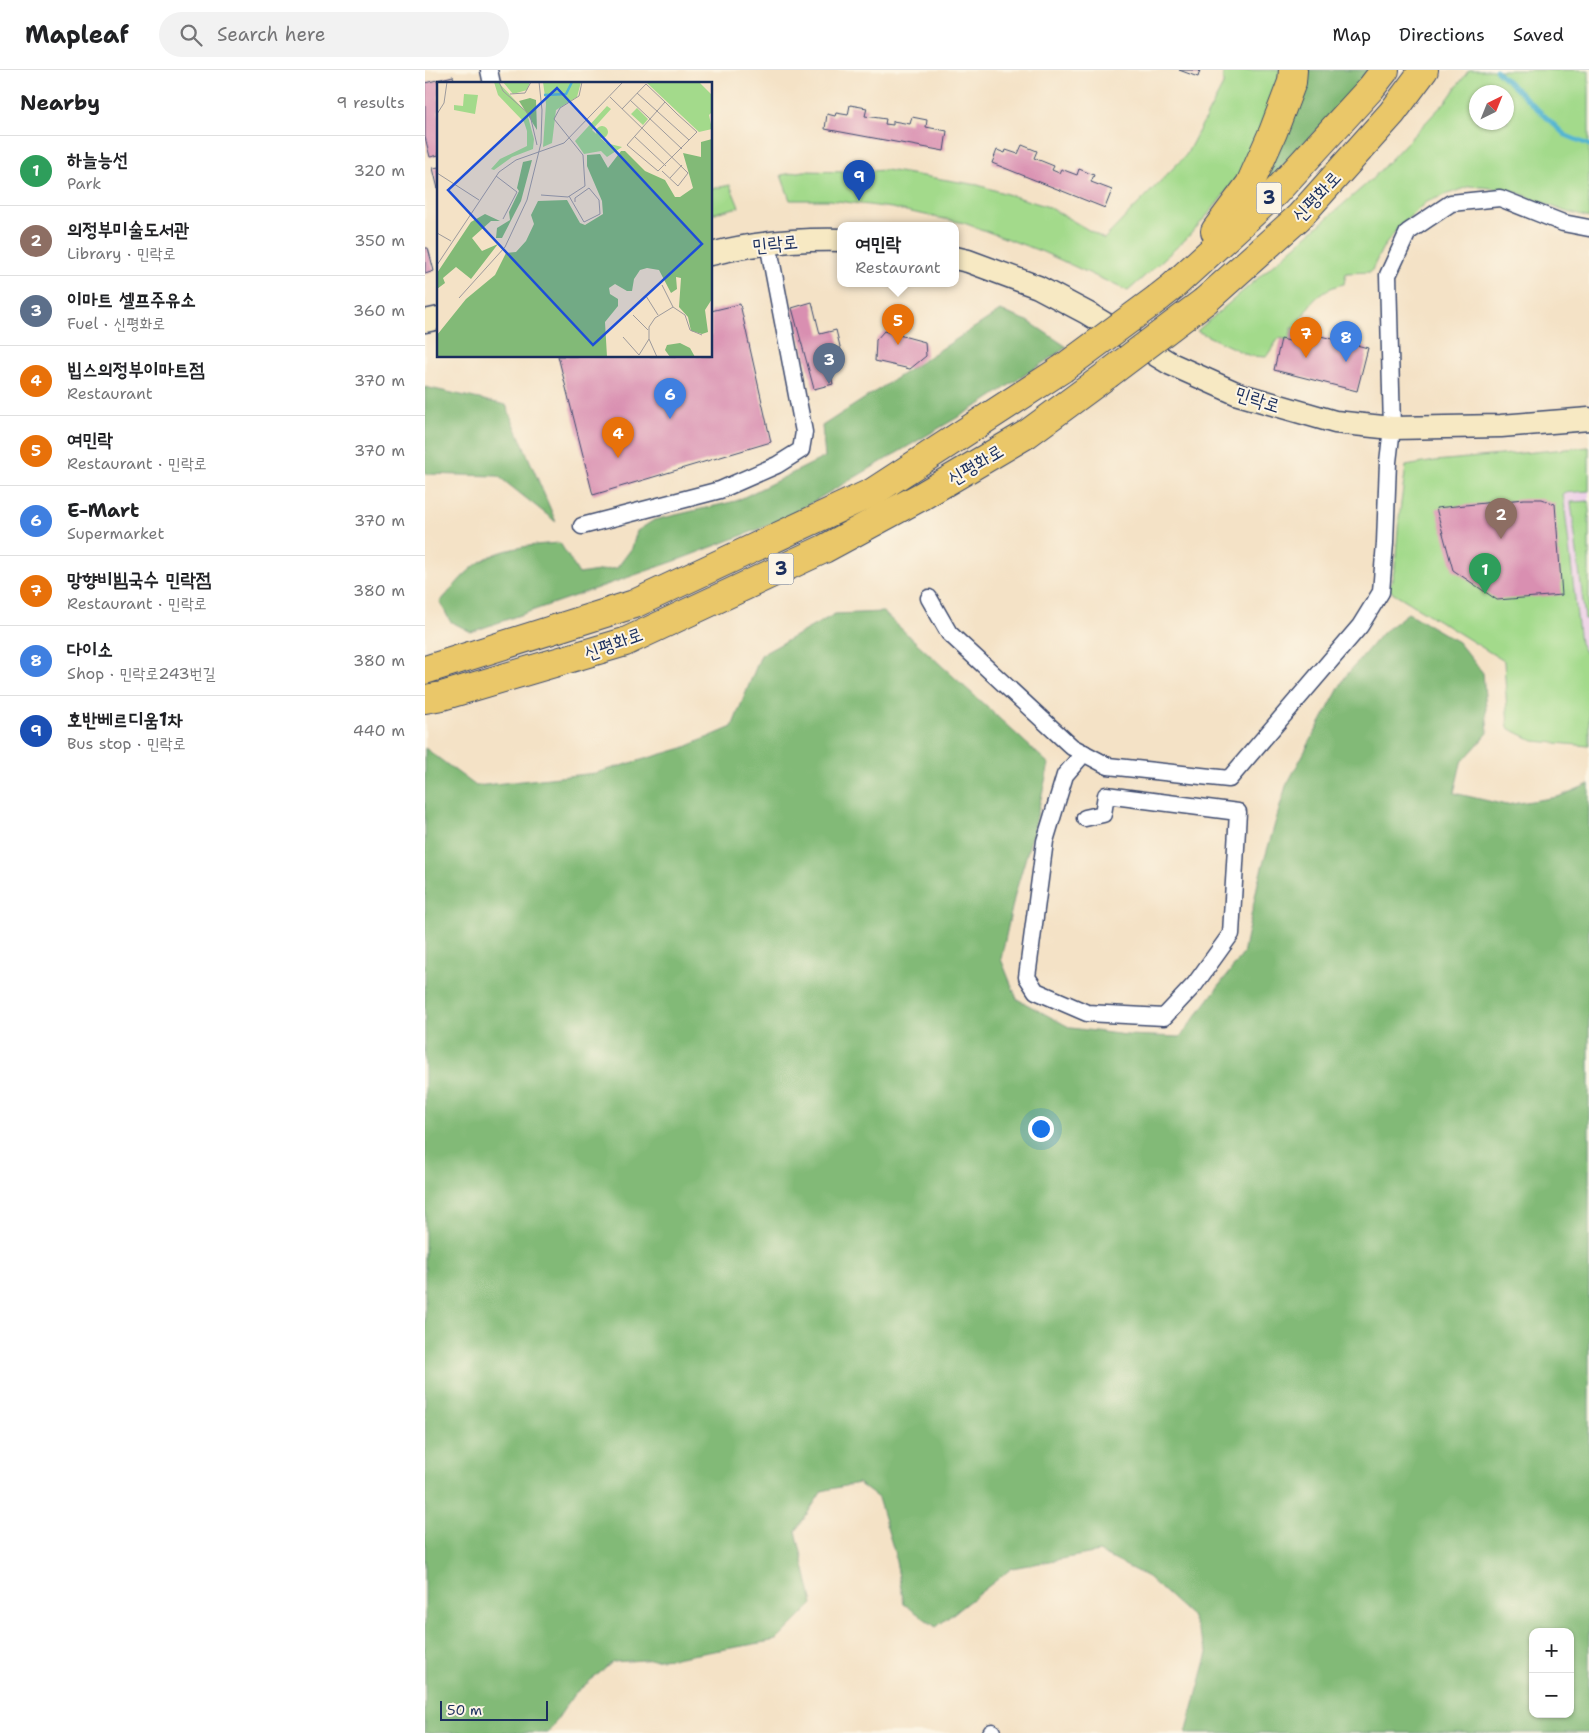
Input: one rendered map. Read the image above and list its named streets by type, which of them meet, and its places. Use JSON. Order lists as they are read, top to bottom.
{
  "streets": {
    "highway": ["신평화로", "3"],
    "main road": ["민락로"]
  },
  "scale_bar": "50 m",
  "north": "top right",
  "page": {
    "header": "Mapleaf",
    "search": "Search here",
    "nav": ["Map", "Directions", "Saved"],
    "heading": ["Nearby", "9 results"],
    "list": [
      {
        "mark": "1",
        "name": "하늘능선",
        "note": "Park",
        "value": "320 m"
      },
      {
        "mark": "2",
        "name": "의정부미술도서관",
        "note": "Library · 민락로",
        "value": "350 m"
      },
      {
        "mark": "3",
        "name": "이마트 셀프주유소",
        "note": "Fuel · 신평화로",
        "value": "360 m"
      },
      {
        "mark": "4",
        "name": "빕스의정부이마트점",
        "note": "Restaurant",
        "value": "370 m"
      },
      {
        "mark": "5",
        "name": "여민락",
        "note": "Restaurant · 민락로",
        "value": "370 m"
      },
      {
        "mark": "6",
        "name": "E-Mart",
        "note": "Supermarket",
        "value": "370 m"
      },
      {
        "mark": "7",
        "name": "망향비빔국수 민락점",
        "note": "Restaurant · 민락로",
        "value": "380 m"
      },
      {
        "mark": "8",
        "name": "다이소",
        "note": "Shop · 민락로243번길",
        "value": "380 m"
      },
      {
        "mark": "9",
        "name": "호반베르디움1차",
        "note": "Bus stop · 민락로",
        "value": "440 m"
      }
    ],
    "pins": [
      "9",
      "5",
      "7",
      "8",
      "3",
      "6",
      "4",
      "2",
      "1"
    ],
    "popup": ["여민락", "Restaurant"],
    "map_buttons": ["+", "−"],
    "scale": "50 m"
  }
}
